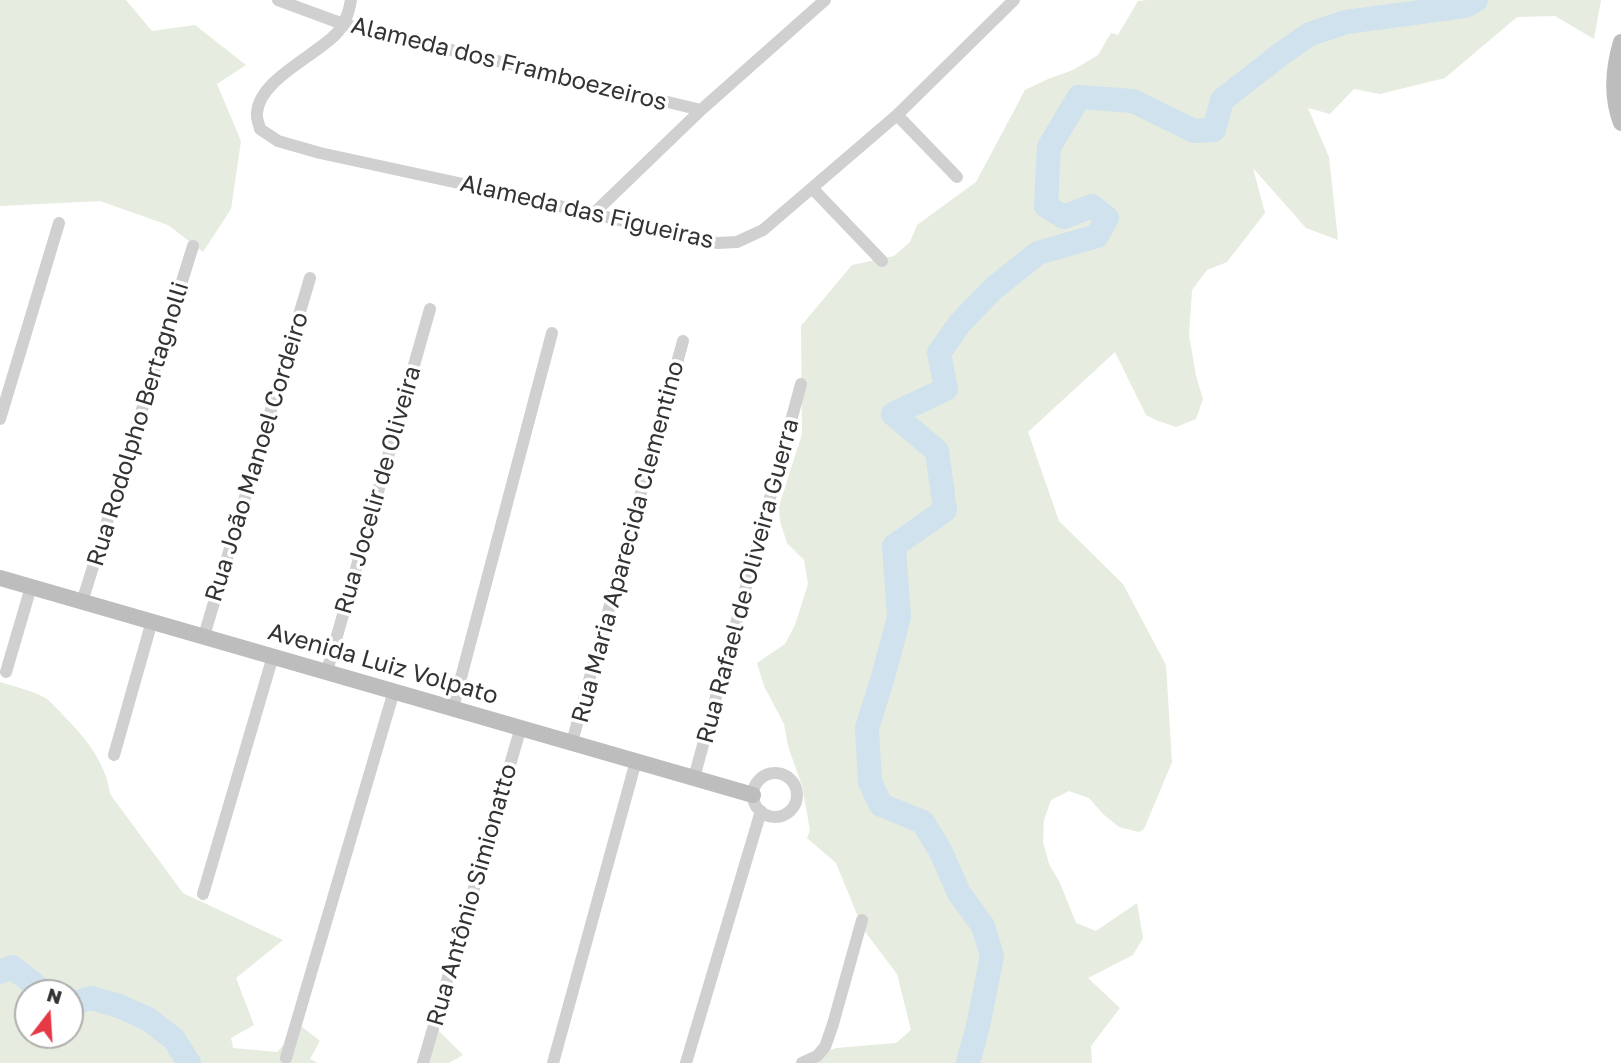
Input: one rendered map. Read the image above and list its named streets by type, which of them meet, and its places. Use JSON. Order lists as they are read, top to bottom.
{
  "streets": {
    "street": [
      "Alameda dos Framboezeiros",
      "Alameda das Figueiras",
      "Rua Rodolpho Bertagnolli",
      "Rua João Manoel Cordeiro",
      "Rua Jocelir de Oliveira",
      "Rua Maria Aparecida Clementino",
      "Rua Rafael de Oliveira Guerra",
      "Avenida Luiz Volpato",
      "Rua Antônio Simionatto"
    ]
  },
  "crossings": [
    ["Alameda dos Framboezeiros", "Alameda das Figueiras"],
    ["Rua Rodolpho Bertagnolli", "Avenida Luiz Volpato"],
    ["Rua João Manoel Cordeiro", "Avenida Luiz Volpato"],
    ["Rua Jocelir de Oliveira", "Avenida Luiz Volpato"],
    ["Rua Maria Aparecida Clementino", "Avenida Luiz Volpato"],
    ["Rua Rafael de Oliveira Guerra", "Avenida Luiz Volpato"],
    ["Avenida Luiz Volpato", "Rua Antônio Simionatto"]
  ],
  "north": "top"
}
